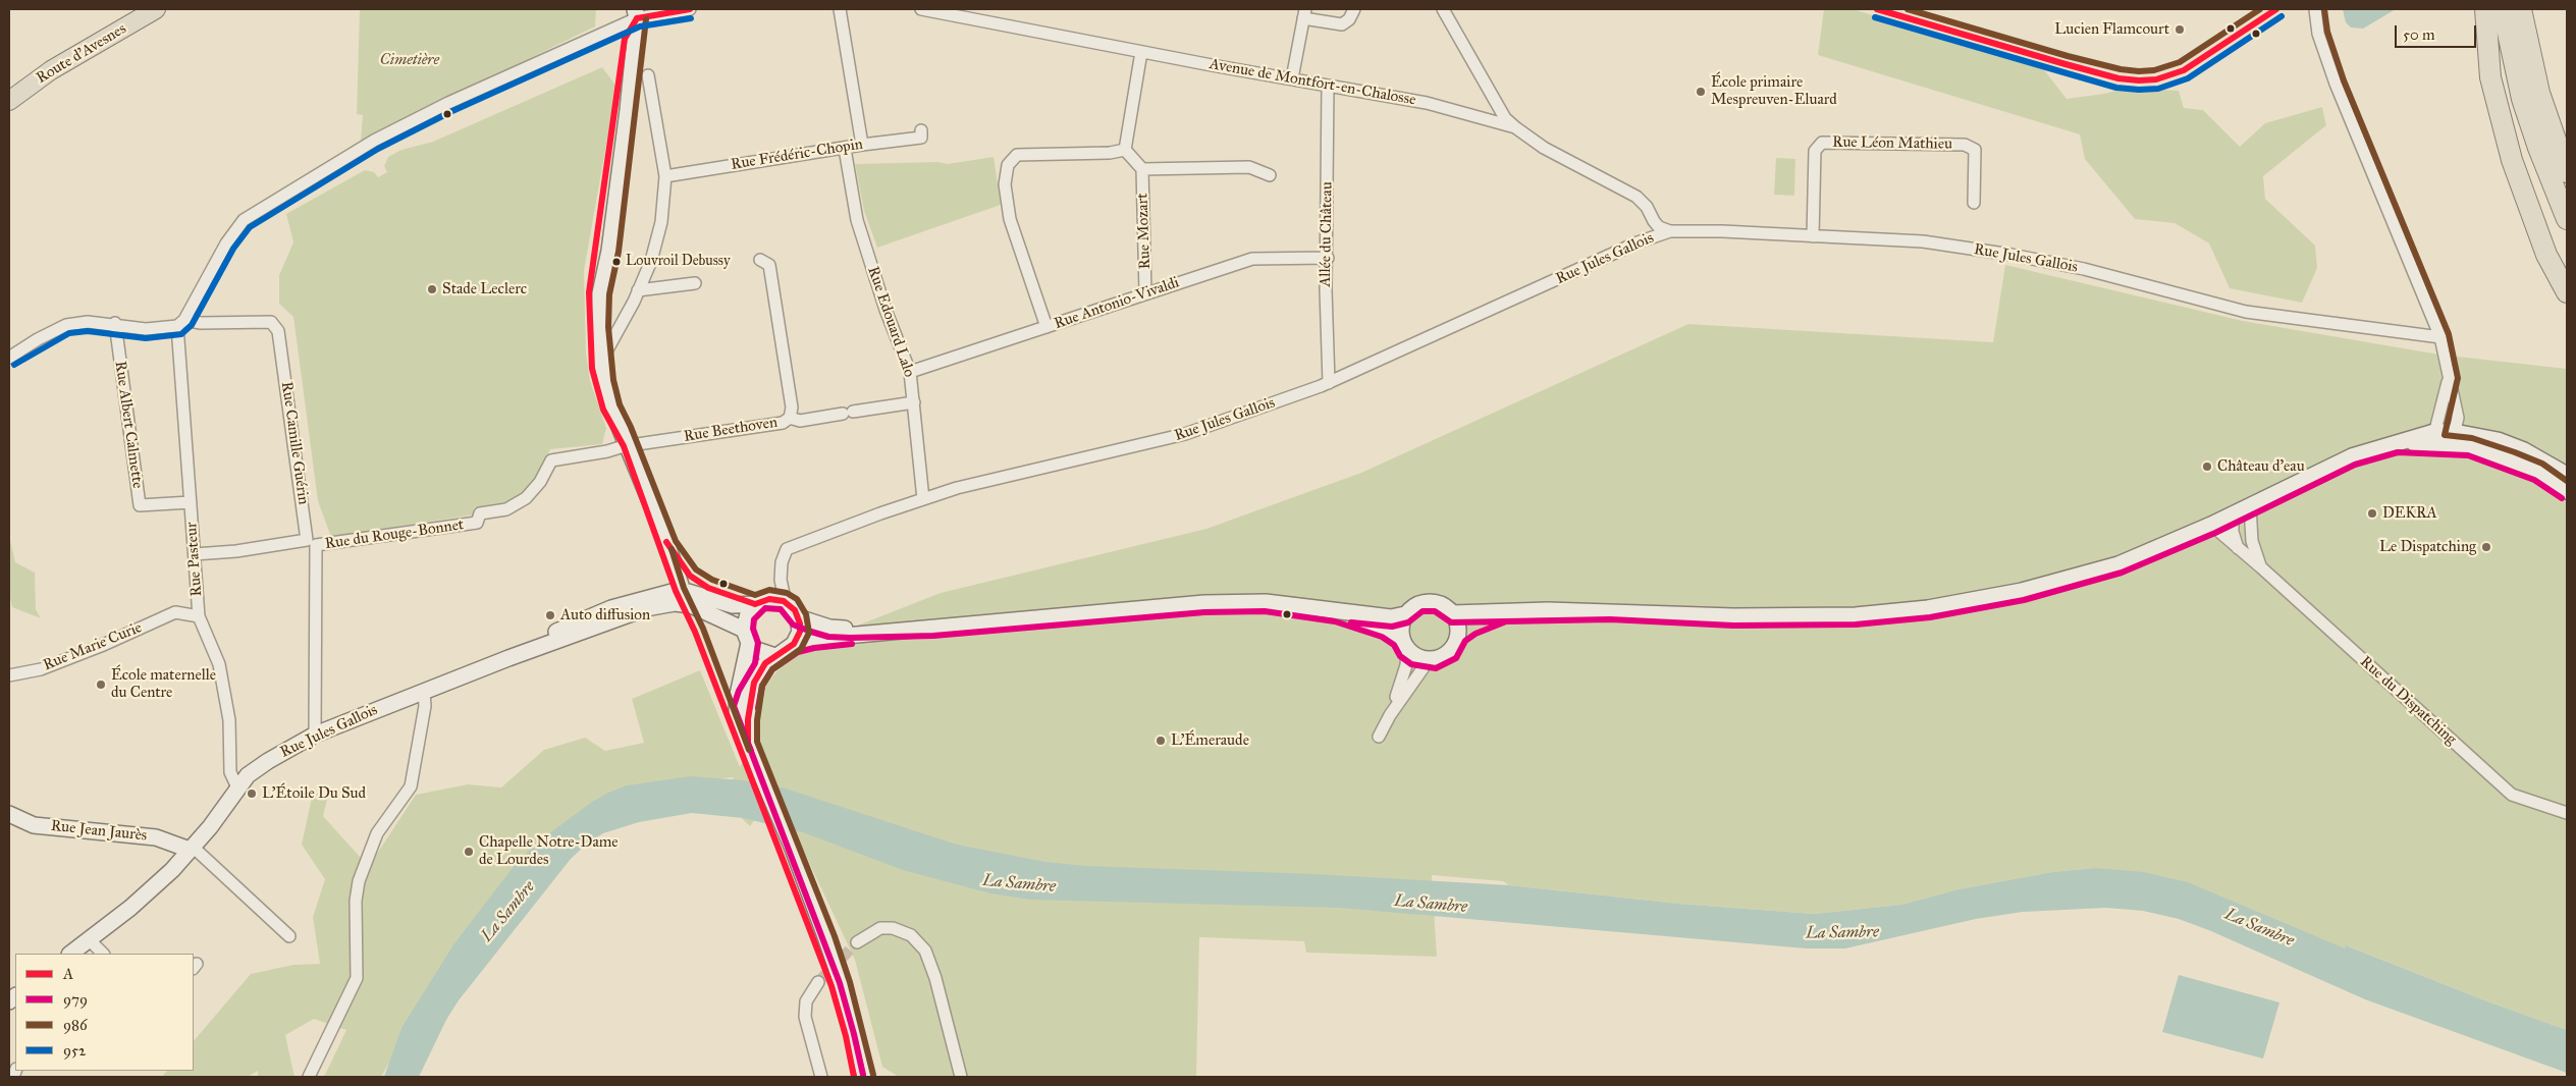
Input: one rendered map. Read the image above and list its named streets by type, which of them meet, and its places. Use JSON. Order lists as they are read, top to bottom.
{
  "streets": {
    "main road": ["Route d'Avesnes"],
    "street": [
      "Avenue de Montfort-en-Chalosse",
      "Rue Léon Mathieu",
      "Rue Frédéric-Chopin",
      "Rue Mozart",
      "Allée du Château",
      "Rue Jules Gallois",
      "Rue Antonio-Vivaldi",
      "Rue Edouard Lalo",
      "Rue Albert Calmette",
      "Rue Beethoven",
      "Rue Camille Guérin",
      "Rue du Rouge-Bonnet",
      "Rue Pasteur",
      "Rue Marie Curie",
      "Rue du Dispatching",
      "Rue Jean Jaurès"
    ]
  },
  "crossings": [
    ["Avenue de Montfort-en-Chalosse", "Allée du Château"],
    ["Avenue de Montfort-en-Chalosse", "Rue Jules Gallois"],
    ["Rue Léon Mathieu", "Rue Jules Gallois"],
    ["Rue Frédéric-Chopin", "Rue Edouard Lalo"],
    ["Rue Mozart", "Rue Antonio-Vivaldi"],
    ["Allée du Château", "Rue Jules Gallois"],
    ["Allée du Château", "Rue Antonio-Vivaldi"],
    ["Rue Jules Gallois", "Rue Edouard Lalo"],
    ["Rue Jules Gallois", "Rue du Rouge-Bonnet"],
    ["Rue Jules Gallois", "Rue Pasteur"],
    ["Rue Jules Gallois", "Rue Jean Jaurès"],
    ["Rue Antonio-Vivaldi", "Rue Edouard Lalo"],
    ["Rue Albert Calmette", "Rue Pasteur"],
    ["Rue Beethoven", "Rue du Rouge-Bonnet"],
    ["Rue Camille Guérin", "Rue du Rouge-Bonnet"],
    ["Rue Camille Guérin", "Rue Pasteur"],
    ["Rue Pasteur", "Rue Marie Curie"]
  ],
  "water": ["La Sambre"],
  "parks": ["Cimetière"],
  "places": [
    "Lucien Flamcourt",
    "École primaire Mespreuven-Eluard",
    "Louvroil Debussy",
    "Stade Leclerc",
    "Château d'eau",
    "DEKRA",
    "Le Dispatching",
    "Auto diffusion",
    "École maternelle du Centre",
    "L'Émeraude",
    "L'Étoile Du Sud",
    "Chapelle Notre-Dame de Lourdes"
  ],
  "lines": [
    "transit line A",
    "transit line 986",
    "transit line 952",
    "transit line 979"
  ],
  "legend": [
    "A",
    "979",
    "986",
    "952"
  ],
  "scale_bar": "50 m"
}
